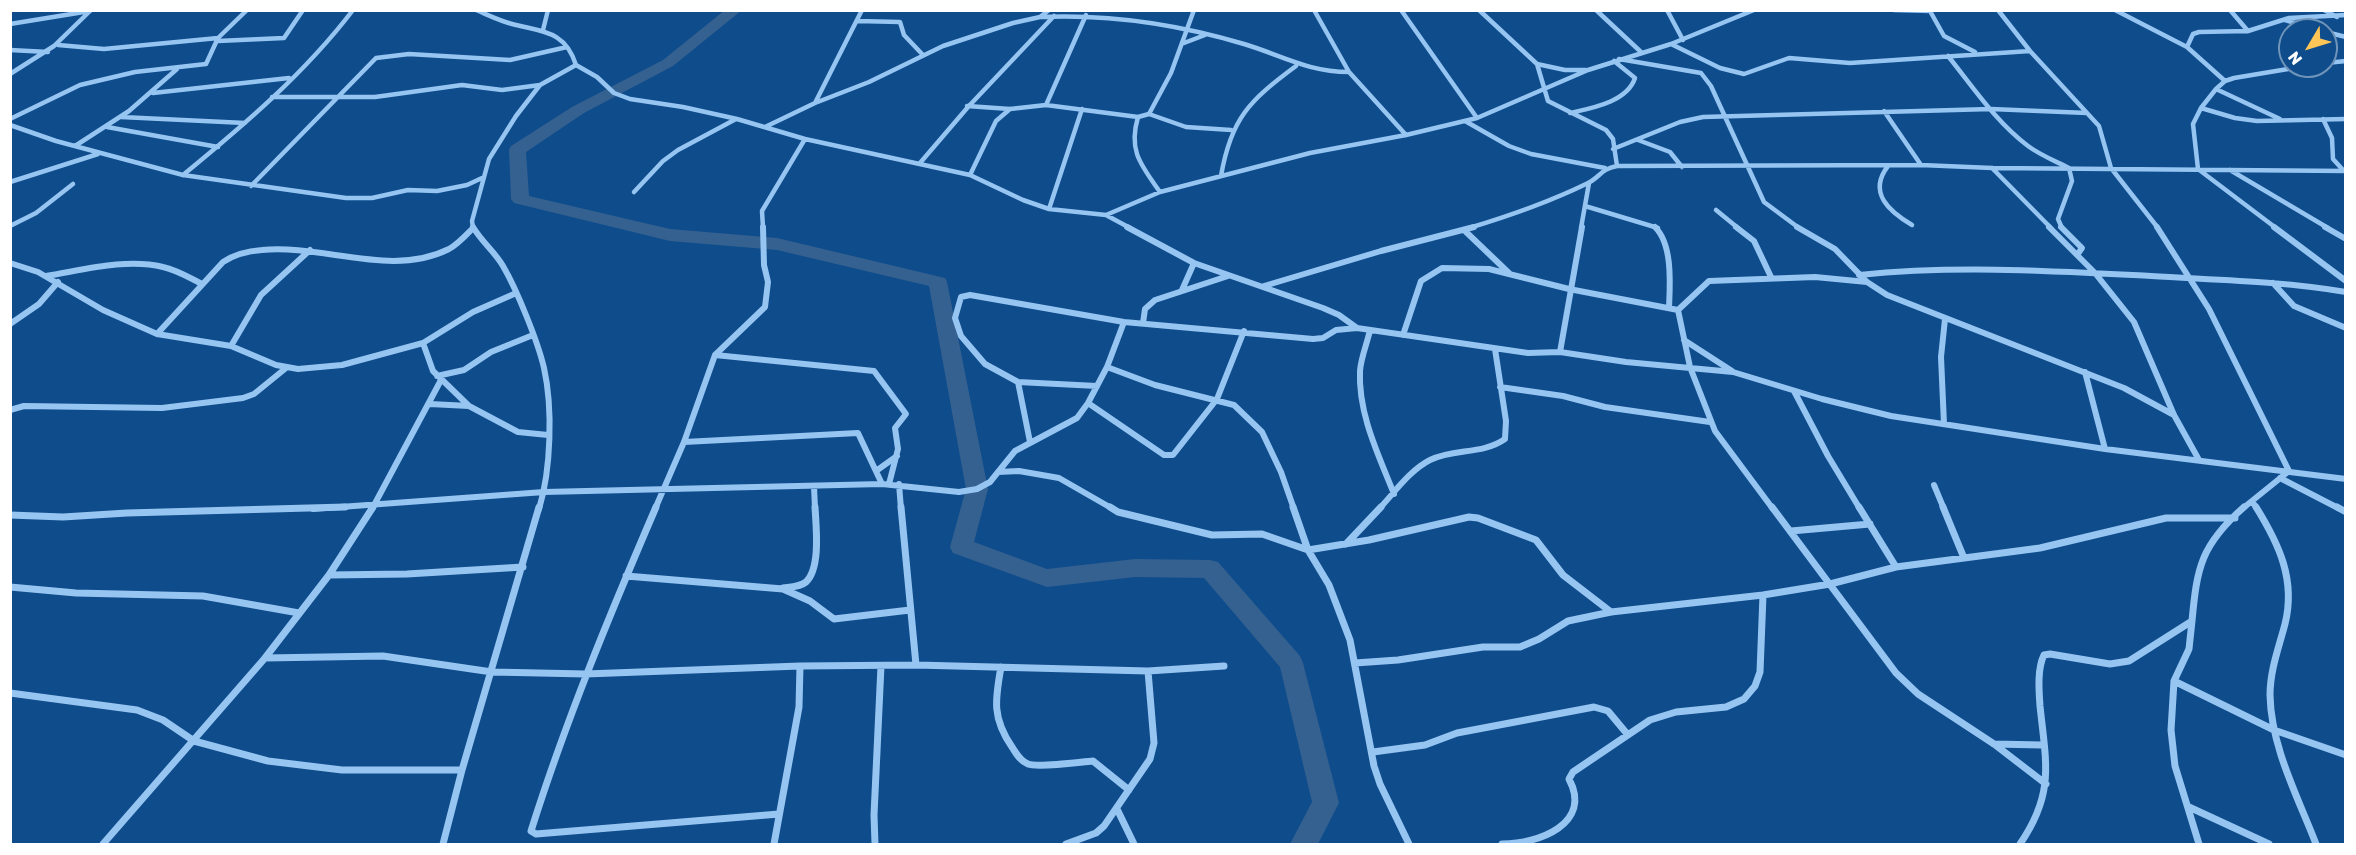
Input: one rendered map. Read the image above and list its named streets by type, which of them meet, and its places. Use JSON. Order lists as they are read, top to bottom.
{
  "north": "bottom left"
}
